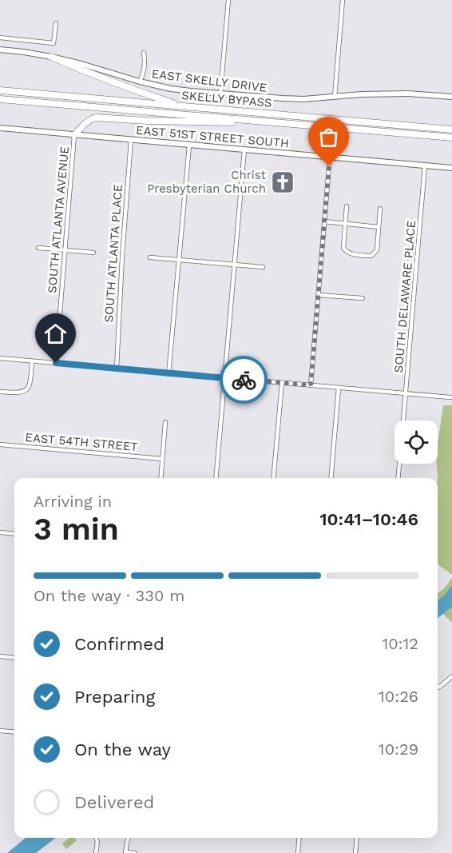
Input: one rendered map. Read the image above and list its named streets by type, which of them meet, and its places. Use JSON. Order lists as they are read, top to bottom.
{
  "streets": {
    "highway": ["SKELLY BYPASS"],
    "main road": ["EAST SKELLY DRIVE", "EAST 51ST STREET SOUTH"],
    "street": [
      "SOUTH ATLANTA AVENUE",
      "SOUTH ATLANTA PLACE",
      "SOUTH DELAWARE PLACE",
      "EAST 54TH STREET"
    ]
  },
  "crossings": [
    ["EAST 51ST STREET SOUTH", "SOUTH ATLANTA AVENUE"],
    ["EAST 51ST STREET SOUTH", "SOUTH ATLANTA PLACE"],
    ["EAST 51ST STREET SOUTH", "SOUTH DELAWARE PLACE"]
  ],
  "places": {
    "church": ["Christ Presbyterian Church"]
  },
  "page": {
    "heading": ["3 min", "Arriving in", "10:41–10:46"],
    "bar": "On the way · 330 m",
    "list": [
      ["Confirmed", "10:12"],
      ["Preparing", "10:26"],
      ["On the way", "10:29"],
      "Delivered"
    ]
  }
}
